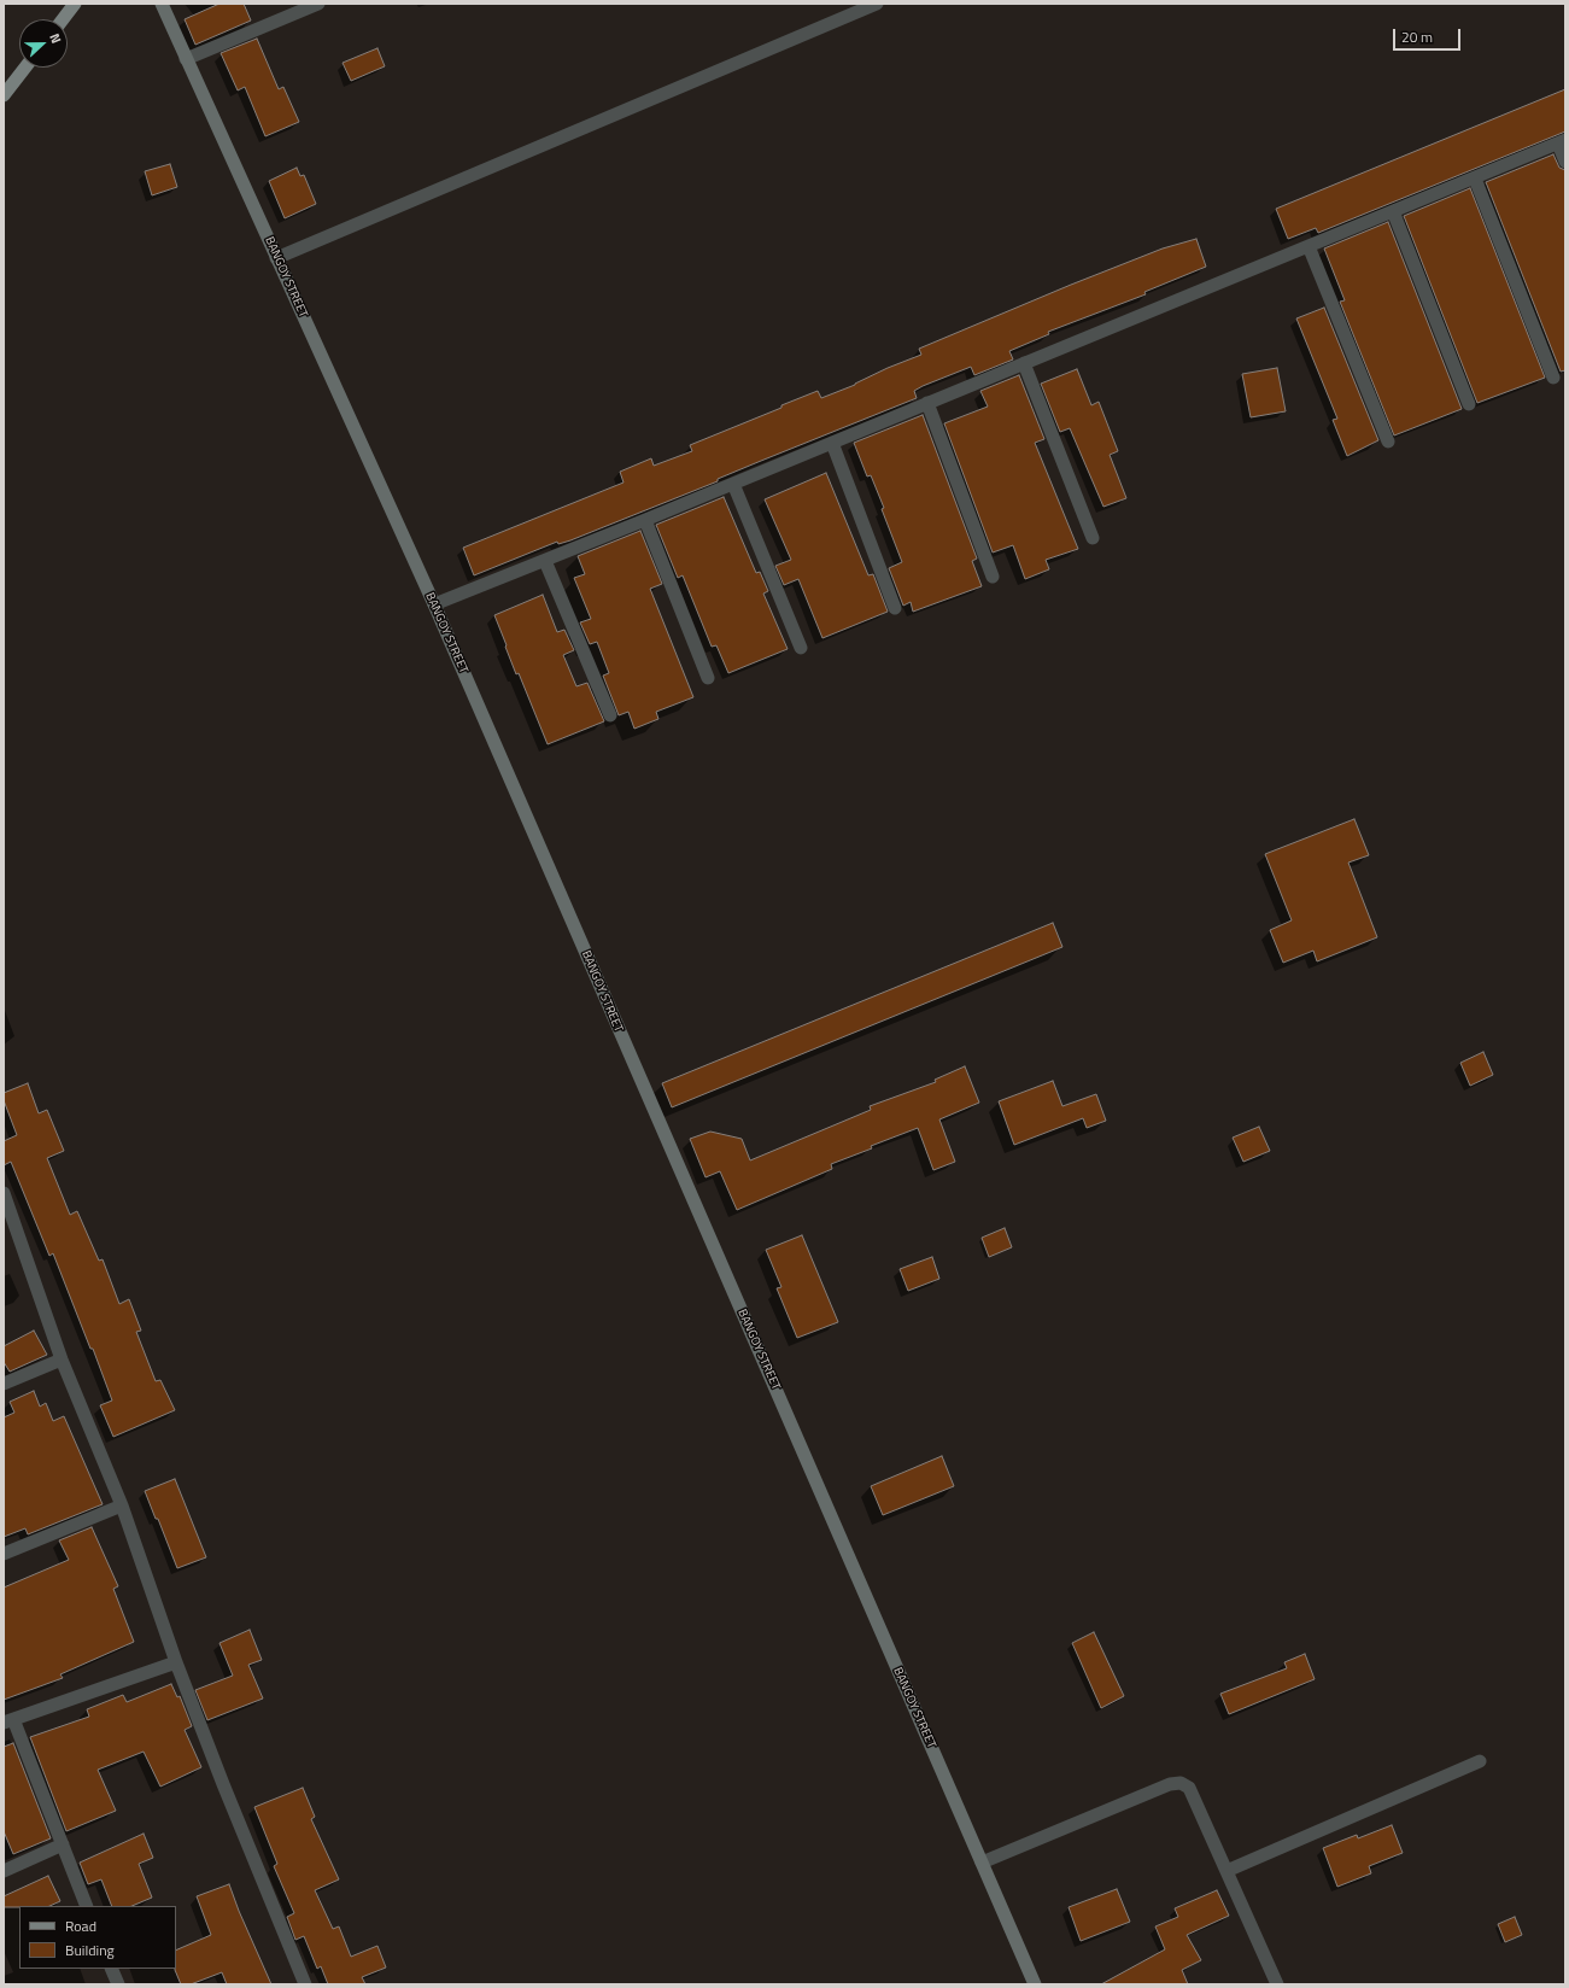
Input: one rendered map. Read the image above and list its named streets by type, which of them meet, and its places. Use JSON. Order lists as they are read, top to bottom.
{
  "streets": {
    "main road": ["BANGOY STREET"]
  },
  "legend": ["Road", "Building"],
  "scale_bar": "20 m",
  "north": "right"
}
